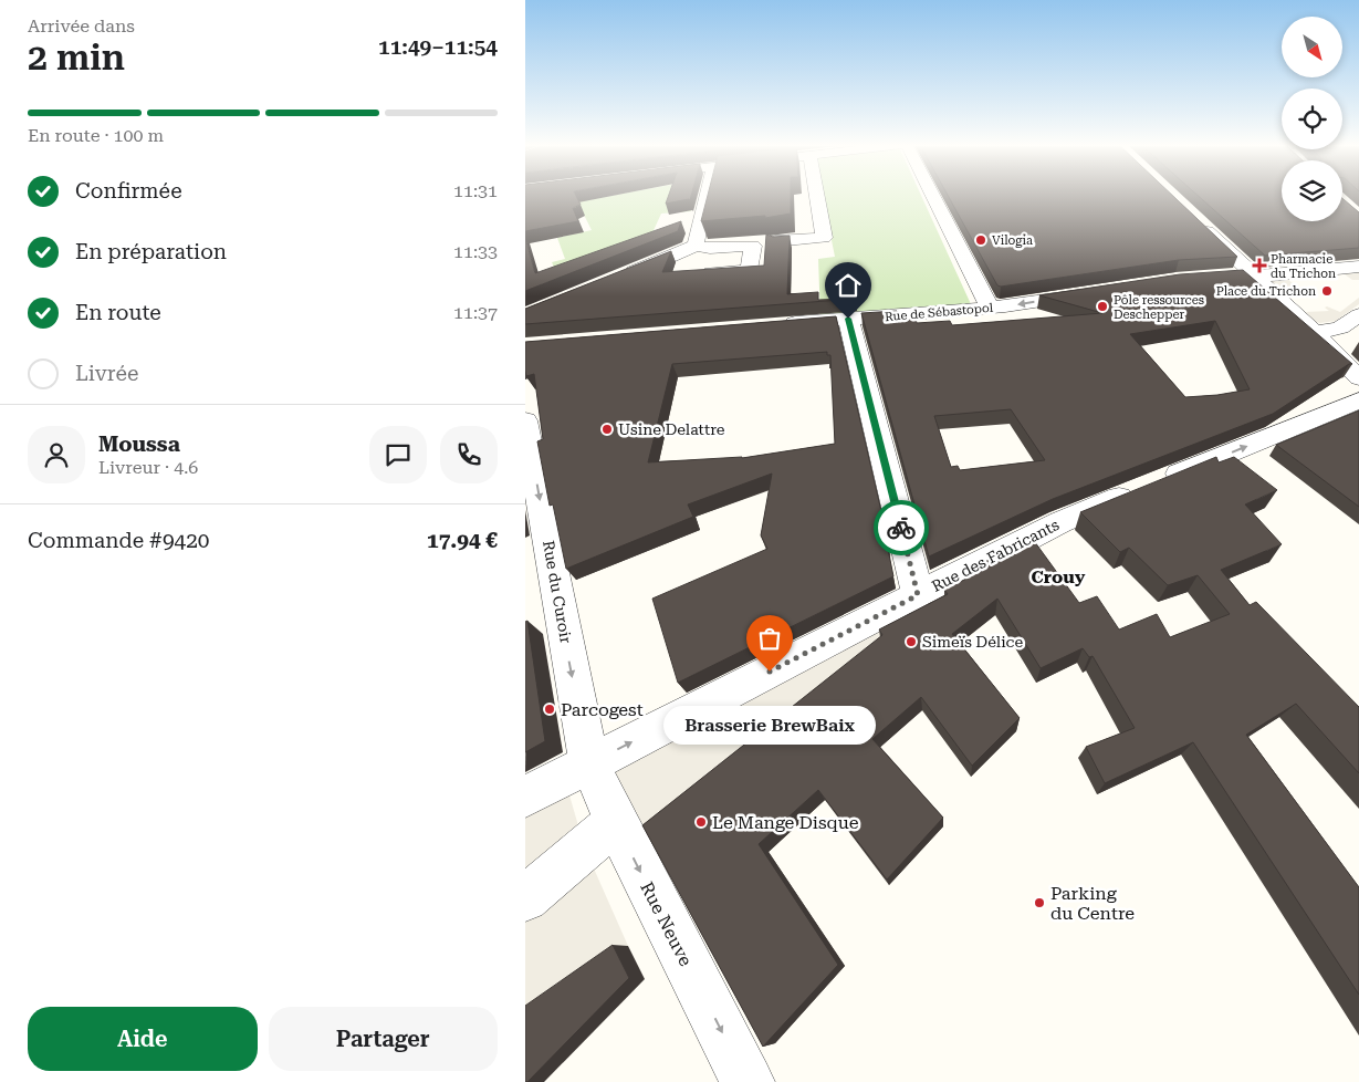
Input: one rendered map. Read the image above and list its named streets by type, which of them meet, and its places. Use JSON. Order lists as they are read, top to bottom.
{
  "streets": {
    "street": [
      "Rue de Sébastopol",
      "Rue des Fabricants",
      "Rue du Curoir",
      "Rue Neuve"
    ]
  },
  "crossings": [
    ["Rue des Fabricants", "Rue du Curoir"],
    ["Rue des Fabricants", "Rue Neuve"],
    ["Rue du Curoir", "Rue Neuve"]
  ],
  "one_way": ["Rue des Fabricants", "Rue du Curoir", "Rue Neuve"],
  "districts": ["Crouy"],
  "places": {
    "other": [
      "Vilogia",
      "Place du Trichon",
      "Pôle ressources Deschepper",
      "Usine Delattre",
      "Simeïs Délice",
      "Brasserie BrewBaix",
      "Parcogest",
      "Le Mange Disque",
      "Parking du Centre"
    ],
    "health": ["Pharmacie du Trichon"]
  },
  "north": "bottom right",
  "page": {
    "heading": ["2 min", "Arrivée dans", "11:49–11:54"],
    "panel": [
      "Moussa",
      "Livreur · 4.6",
      "Commande #9420",
      "17.94 €"
    ],
    "bar": "En route · 100 m",
    "list": [
      ["Confirmée", "11:31"],
      ["En préparation", "11:33"],
      ["En route", "11:37"],
      "Livrée"
    ],
    "bubble": "Brasserie BrewBaix",
    "buttons": ["Aide", "Partager"]
  }
}
